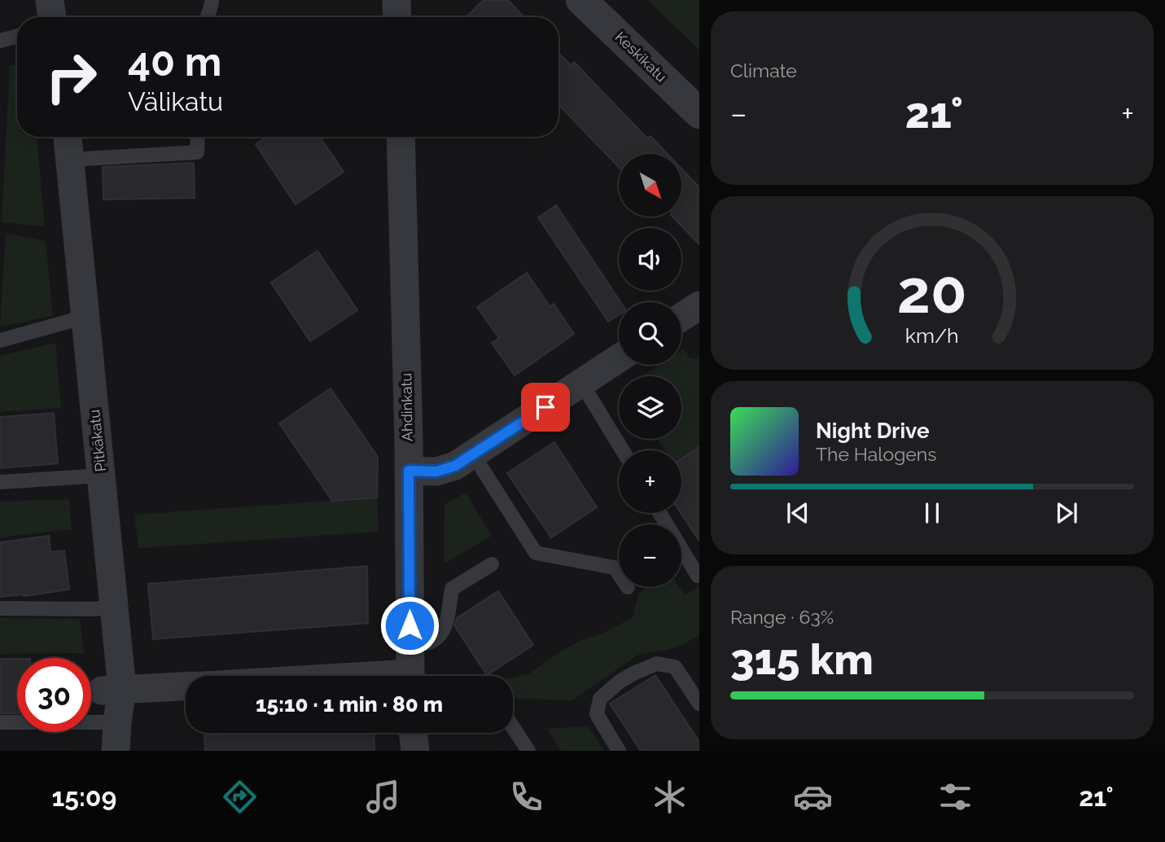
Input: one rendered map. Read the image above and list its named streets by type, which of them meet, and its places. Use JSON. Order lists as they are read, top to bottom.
{
  "streets": {
    "street": ["Keskikatu", "Ahdinkatu", "Pitkäkatu"]
  },
  "north": "bottom right",
  "page": {
    "tile": [
      "Climate",
      ["Range · 63%", "315 km"]
    ],
    "turn": ["40 m", "Välikatu"],
    "heat": ["−", "21°", "+"],
    "map_buttons": ["+", "−"],
    "song": ["Night Drive", "The Halogens"],
    "limit": "30",
    "trip": "15:10 · 1 min · 80 m",
    "tabs": ["15:09", "21°"],
    "gauge": ["20", "km/h"]
  }
}
